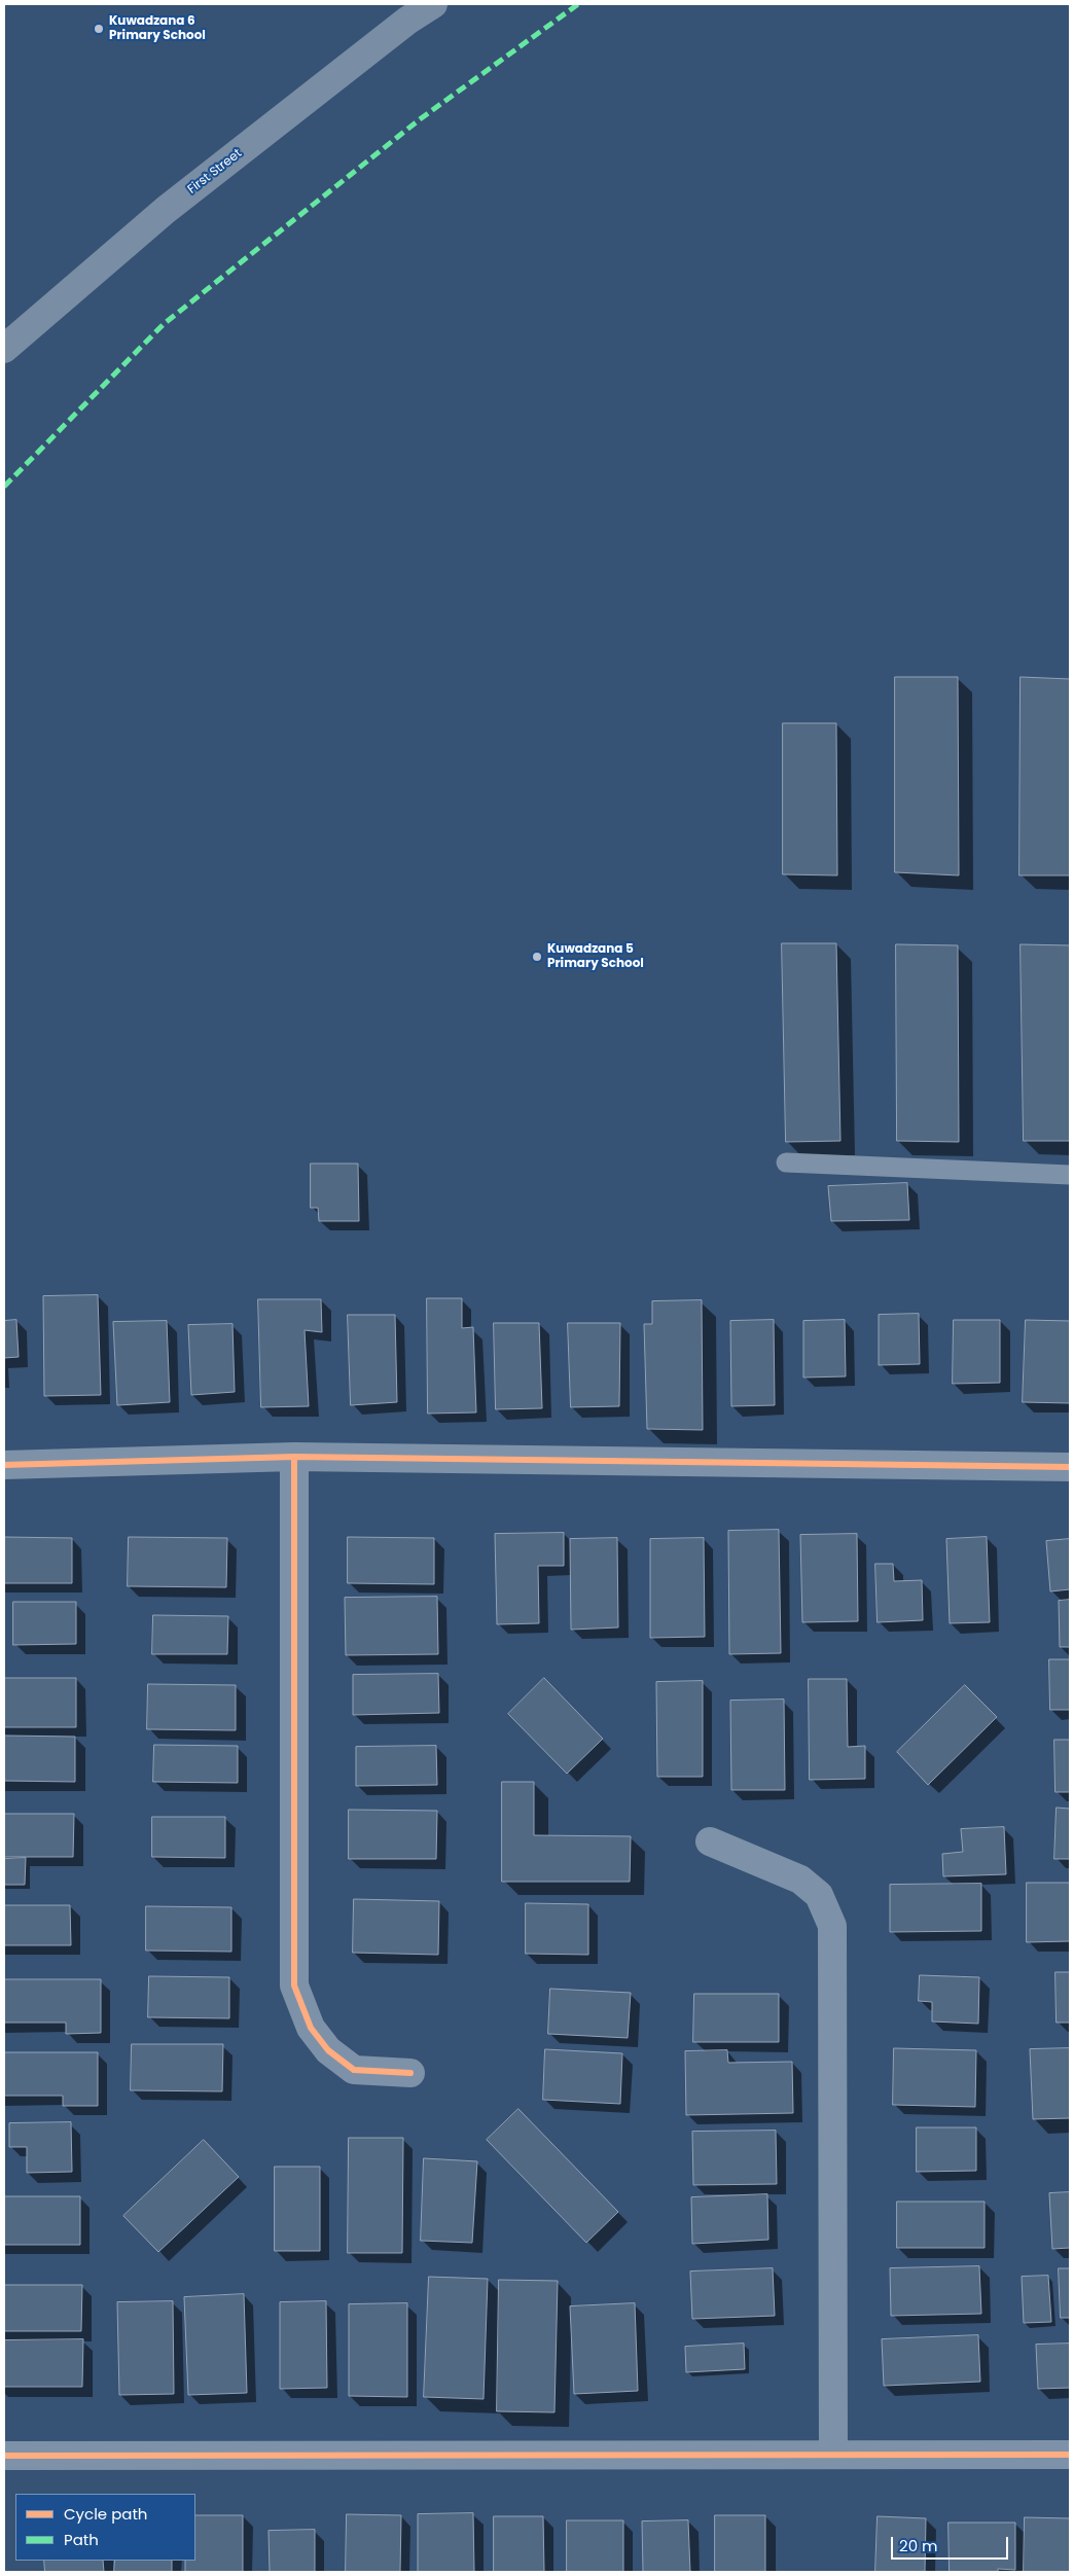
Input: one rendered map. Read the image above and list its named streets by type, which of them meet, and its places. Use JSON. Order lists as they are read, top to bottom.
{
  "streets": {
    "street": ["First Street"]
  },
  "places": ["Kuwadzana 6 Primary School", "Kuwadzana 5 Primary School"],
  "legend": ["Cycle path", "Path"],
  "scale_bar": "20 m"
}
